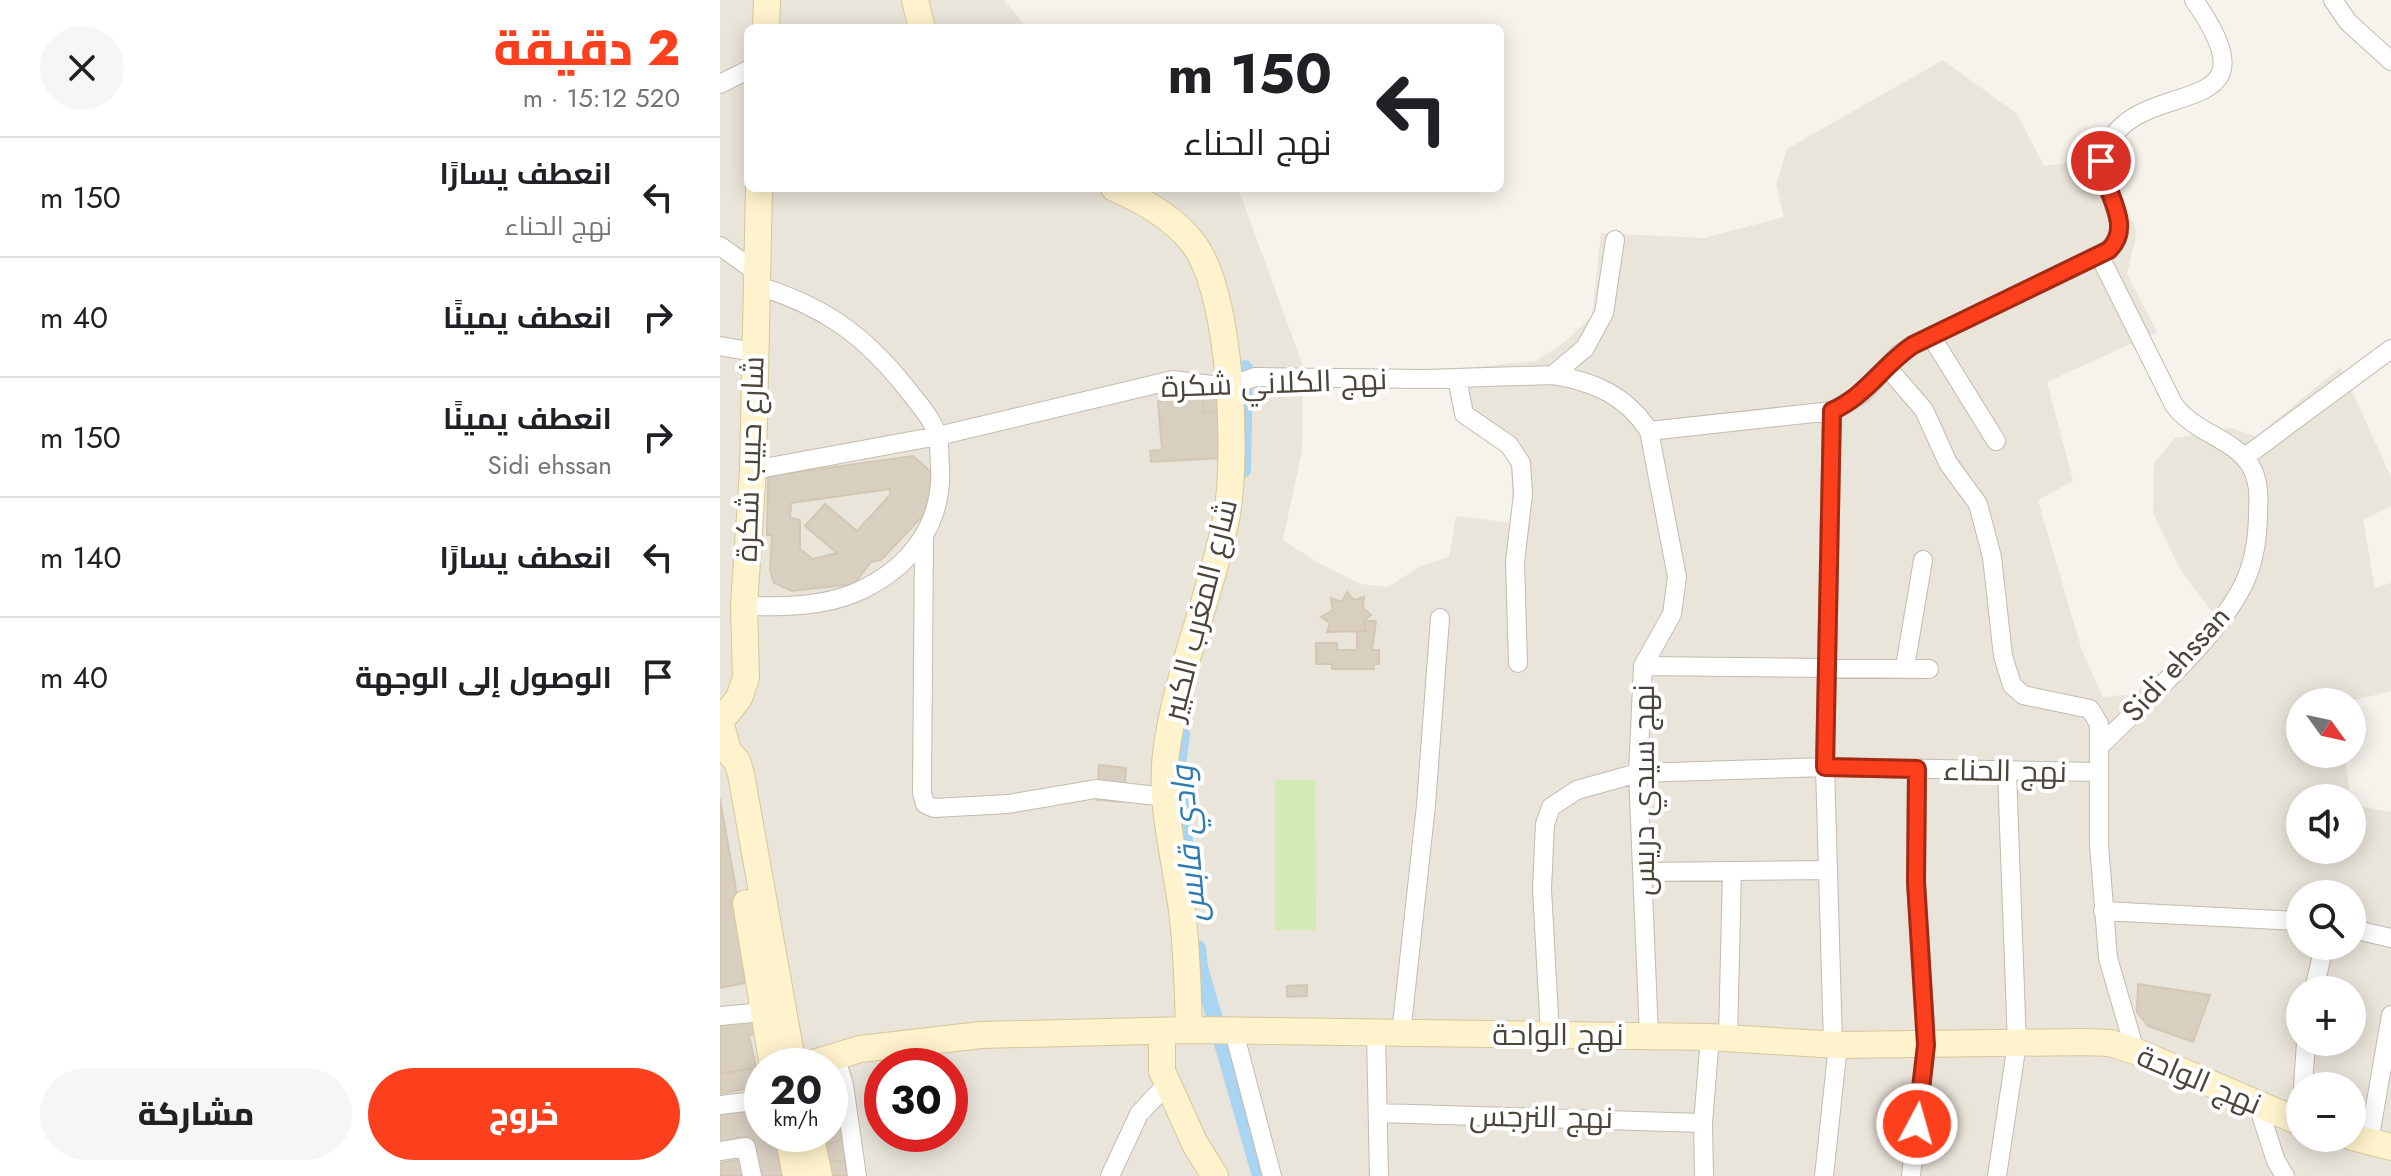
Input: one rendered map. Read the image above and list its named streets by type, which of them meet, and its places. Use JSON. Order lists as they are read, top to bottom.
{
  "streets": {
    "street": [
      "نهج الكلاني شكرة",
      "شارع حبيب شكرة",
      "شارع المغرب الكبير",
      "Sidi ehssan",
      "نهج الحناء",
      "نهج سيدي دريس",
      "نهج الواحة",
      "نهج النرجس"
    ]
  },
  "crossings": [
    ["نهج الكلاني شكرة", "شارع حبيب شكرة"],
    ["نهج الكلاني شكرة", "شارع المغرب الكبير"],
    ["شارع المغرب الكبير", "نهج الواحة"],
    ["Sidi ehssan", "نهج الحناء"],
    ["Sidi ehssan", "نهج الواحة"],
    ["نهج الحناء", "نهج سيدي دريس"],
    ["نهج الحناء", "نهج الواحة"],
    ["نهج سيدي دريس", "نهج الواحة"]
  ],
  "water": ["وادي قابس"],
  "north": "bottom right",
  "page": {
    "heading": ["2 دقيقة", "520 m · 15:12"],
    "turn": ["150 m", "نهج الحناء"],
    "list": [
      {
        "name": "انعطف يسارًا",
        "note": "نهج الحناء",
        "value": "150 m"
      },
      {
        "name": "انعطف يمينًا",
        "value": "40 m"
      },
      {
        "name": "انعطف يمينًا",
        "note": "Sidi ehssan",
        "value": "150 m"
      },
      {
        "name": "انعطف يسارًا",
        "value": "140 m"
      },
      {
        "name": "الوصول إلى الوجهة",
        "value": "40 m"
      }
    ],
    "map_buttons": ["+", "−"],
    "speed": "20 km/h",
    "limit": "30",
    "buttons": ["خروج", "مشاركة"]
  }
}
